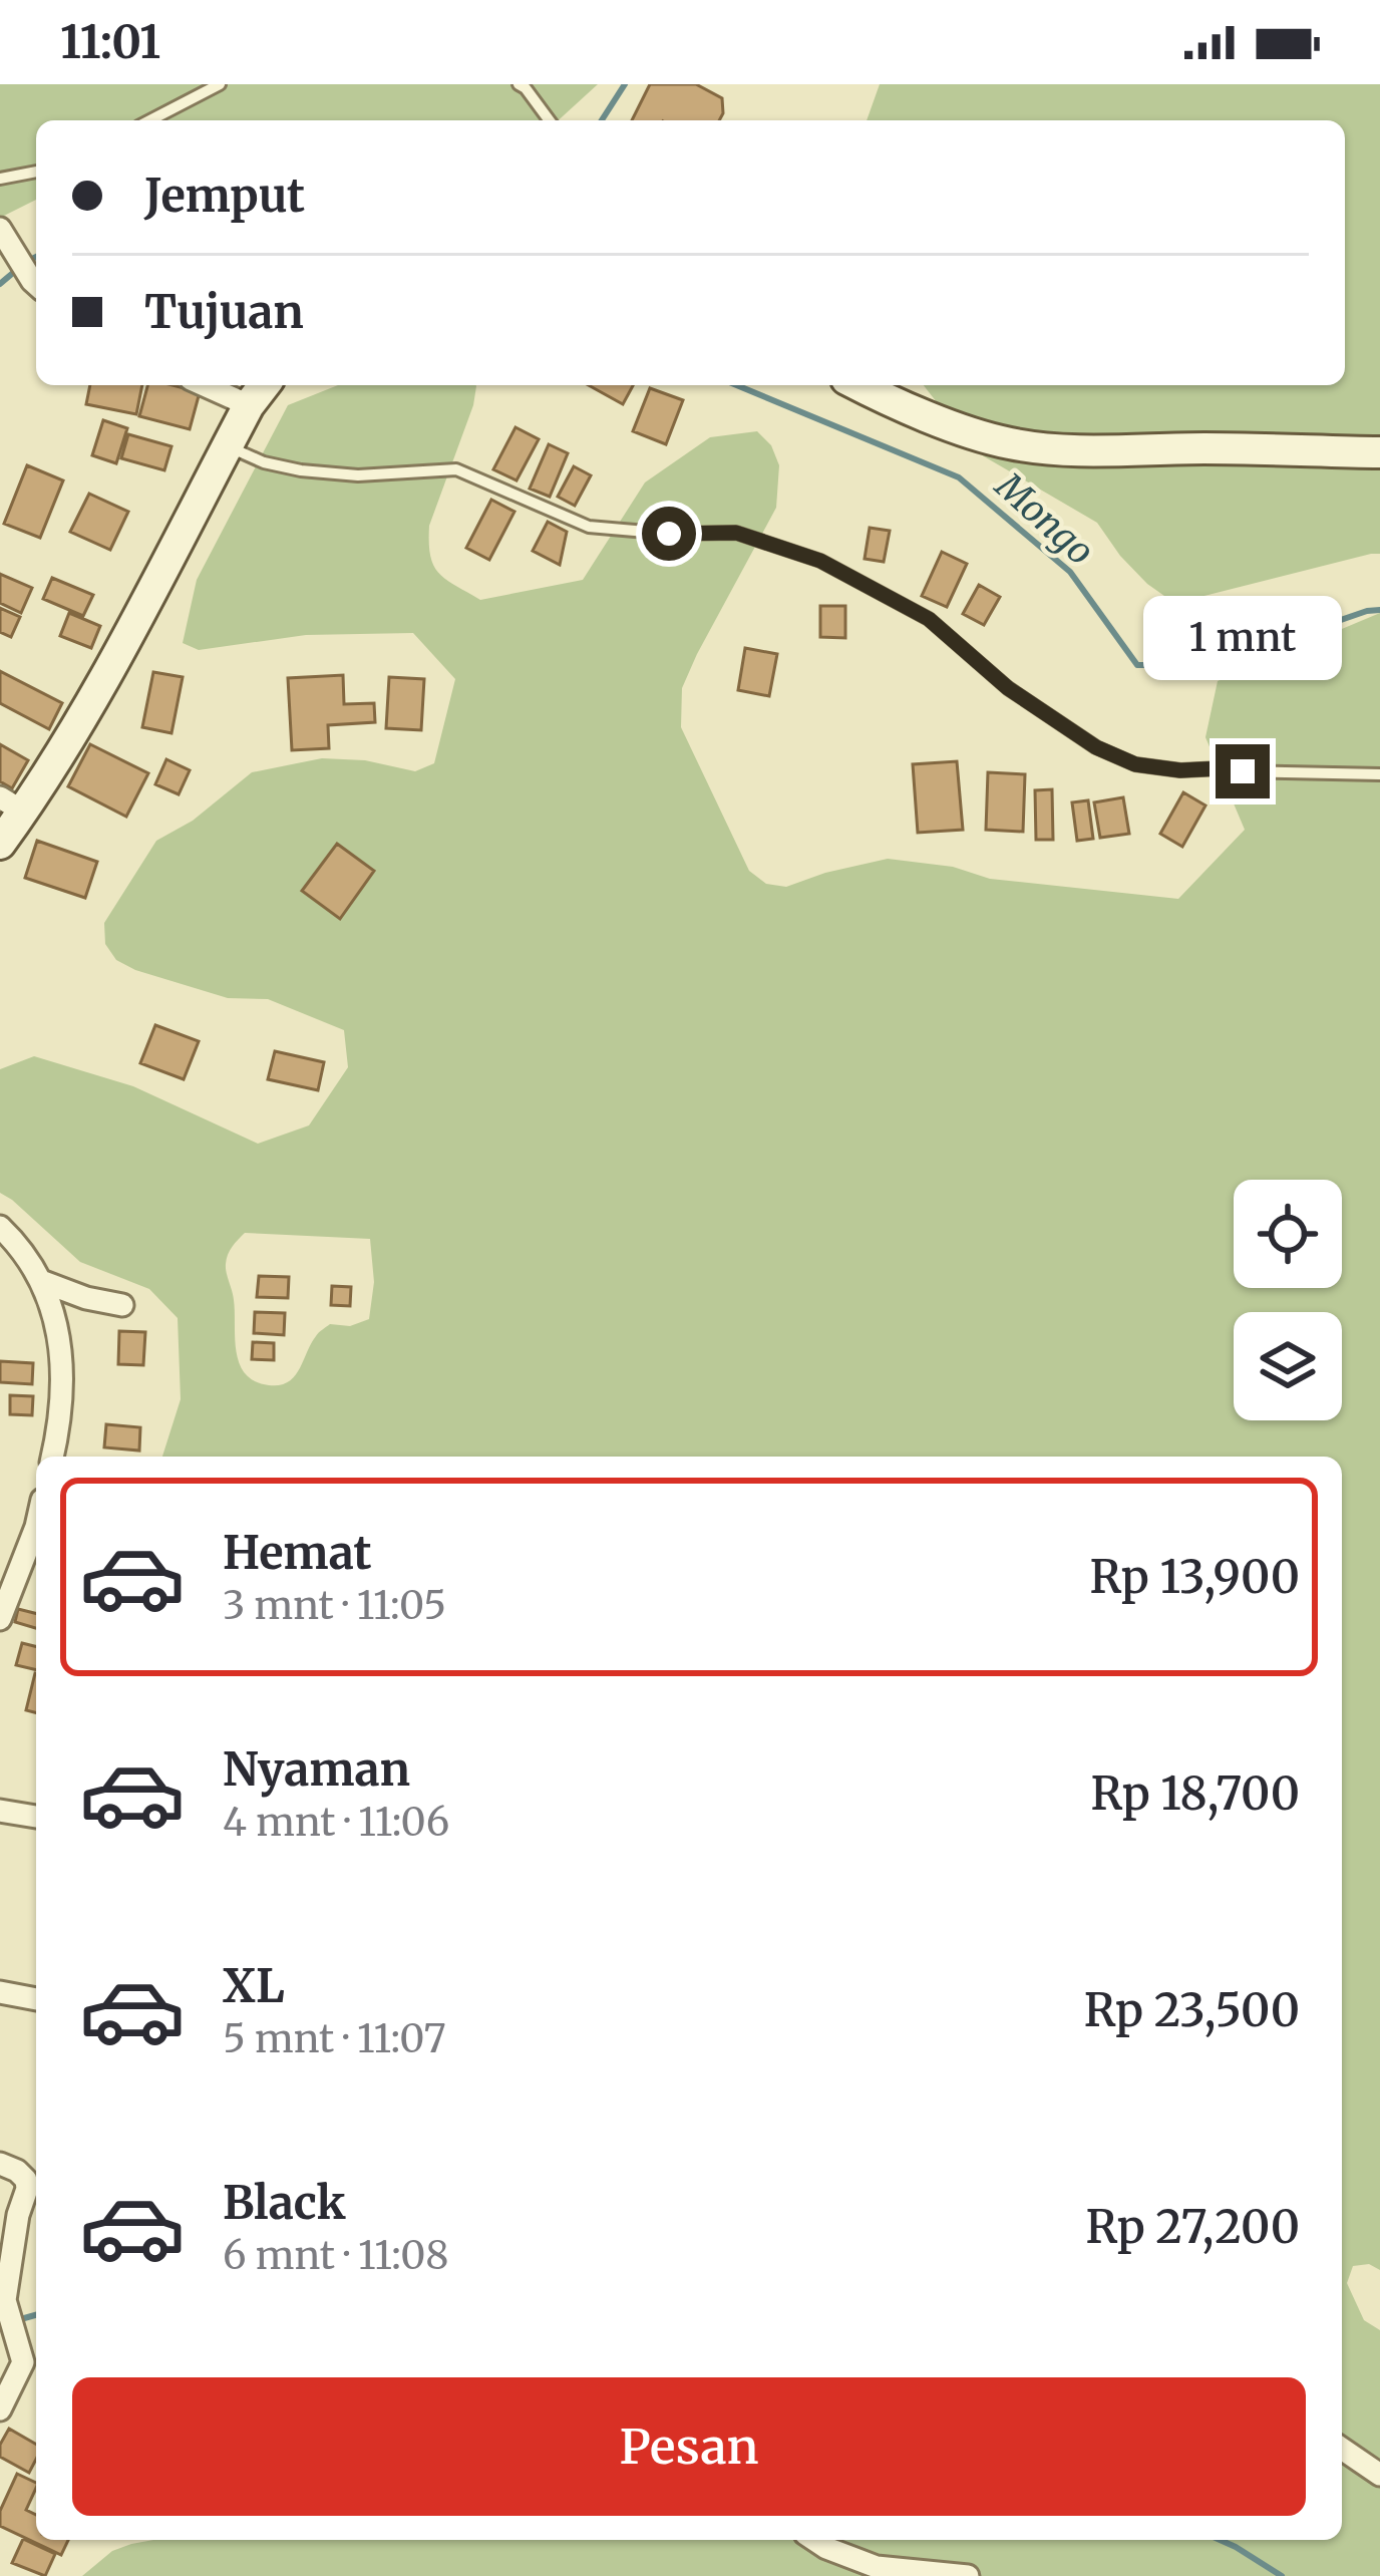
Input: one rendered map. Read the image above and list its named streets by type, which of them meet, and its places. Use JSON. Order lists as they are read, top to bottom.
{
  "water": ["Mongo"],
  "page": {
    "status": "11:01",
    "banner": ["Jemput", "Tujuan"],
    "bubble": "1 mnt",
    "list": [
      {
        "name": "Hemat",
        "note": "3 mnt · 11:05",
        "value": "Rp 13,900"
      },
      {
        "name": "Nyaman",
        "note": "4 mnt · 11:06",
        "value": "Rp 18,700"
      },
      {
        "name": "XL",
        "note": "5 mnt · 11:07",
        "value": "Rp 23,500"
      },
      {
        "name": "Black",
        "note": "6 mnt · 11:08",
        "value": "Rp 27,200"
      }
    ],
    "buttons": "Pesan"
  }
}
